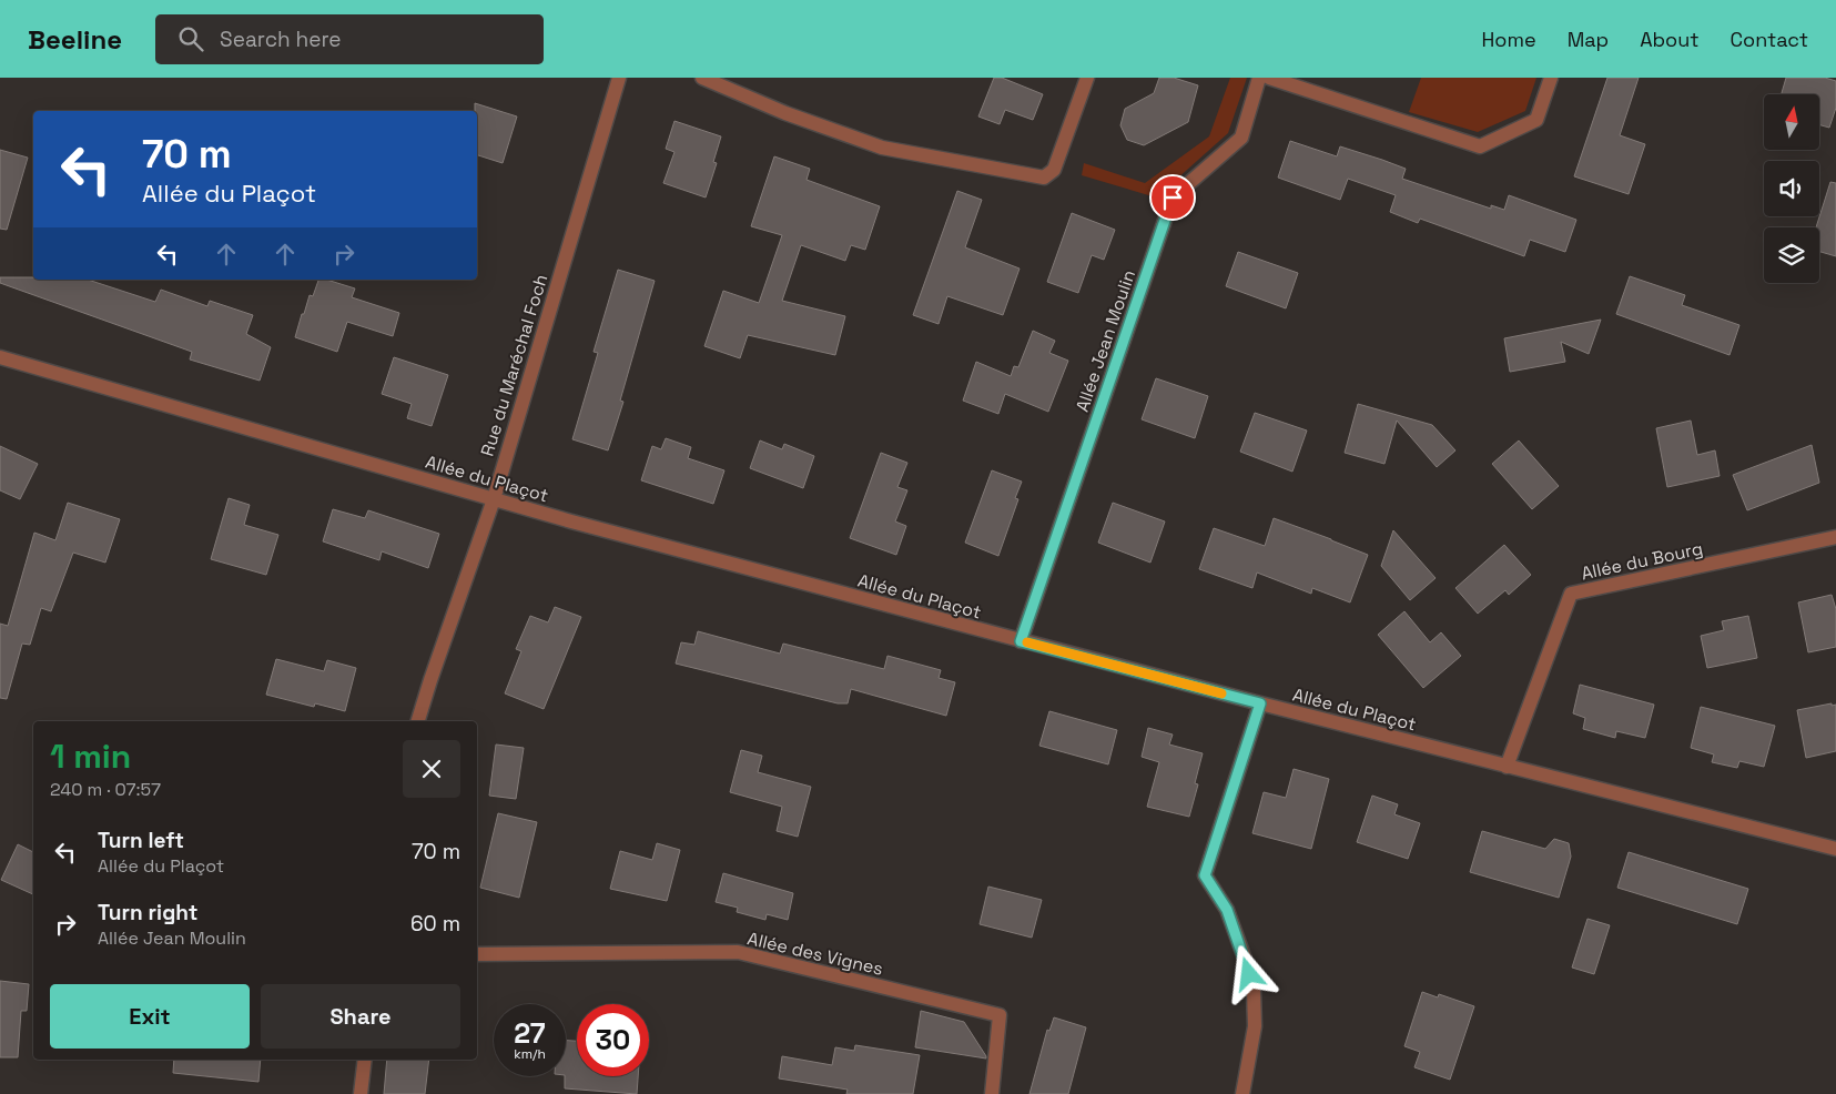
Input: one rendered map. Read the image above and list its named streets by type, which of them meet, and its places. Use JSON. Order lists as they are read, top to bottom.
{
  "streets": {
    "street": [
      "Allée Jean Moulin",
      "Rue du Maréchal Foch",
      "Allée du Plaçot",
      "Allée du Bourg",
      "Allée des Vignes"
    ]
  },
  "crossings": [
    ["Allée Jean Moulin", "Allée du Plaçot"],
    ["Rue du Maréchal Foch", "Allée du Plaçot"],
    ["Allée du Plaçot", "Allée du Bourg"]
  ],
  "north": "top",
  "page": {
    "header": "Beeline",
    "search": "Search here",
    "nav": [
      "Home",
      "Map",
      "About",
      "Contact"
    ],
    "turn": ["70 m", "Allée du Plaçot"],
    "heading": ["1 min", "240 m · 07:57"],
    "list": [
      {
        "name": "Turn left",
        "note": "Allée du Plaçot",
        "value": "70 m"
      },
      {
        "name": "Turn right",
        "note": "Allée Jean Moulin",
        "value": "60 m"
      }
    ],
    "buttons": ["Exit", "Share"],
    "speed": "27 km/h",
    "limit": "30"
  }
}
